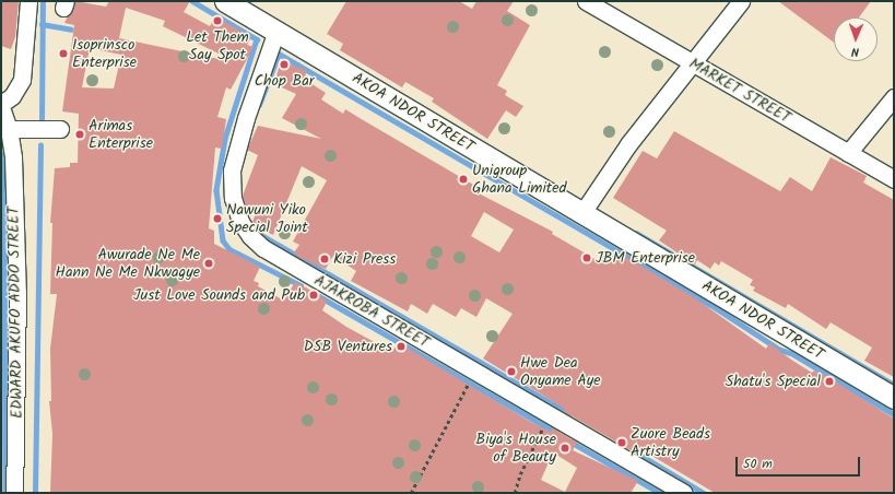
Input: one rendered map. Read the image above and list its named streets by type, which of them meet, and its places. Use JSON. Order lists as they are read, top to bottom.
{
  "streets": {
    "street": [
      "MARKET STREET",
      "AKOA NDOR STREET",
      "AJAKROBA STREET",
      "EDWARD AKUFO ADDO STREET"
    ]
  },
  "crossings": [
    ["AKOA NDOR STREET", "AJAKROBA STREET"]
  ],
  "places": [
    "Let Them Say Spot",
    "Isoprinsco Enterprise",
    "Chop Bar",
    "Arimas Enterprise",
    "Unigroup Ghana Limited",
    "Nawuni Yiko Special Joint",
    "JBM Enterprise",
    "Kizi Press",
    "Awurade Ne Me Hann Ne Me Nkwagye",
    "Just Love Sounds and Pub",
    "DSB Ventures",
    "Hwe Dea Onyame Aye",
    "Shatu's Special",
    "Zuore Beads Artistry",
    "Biya's House of Beauty"
  ],
  "scale_bar": "50 m",
  "north": "bottom"
}
